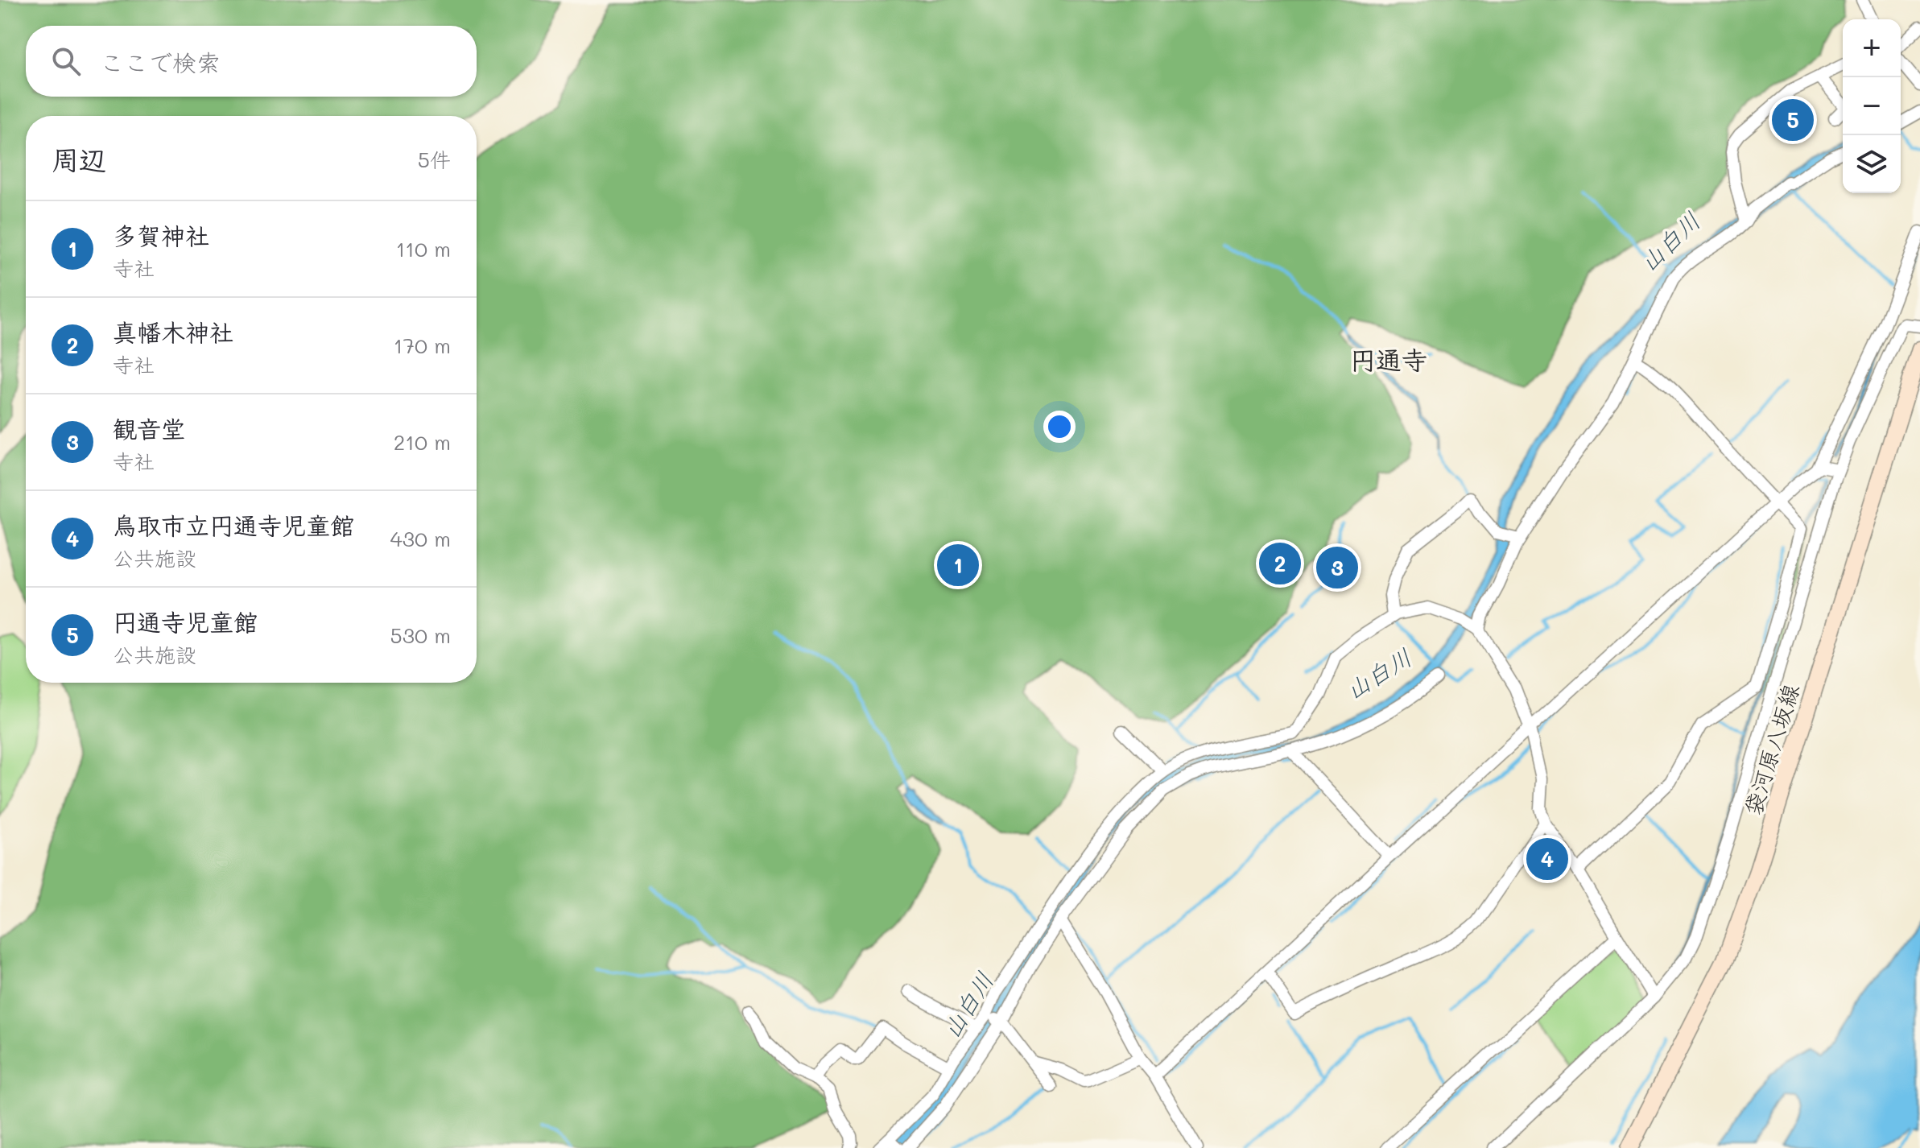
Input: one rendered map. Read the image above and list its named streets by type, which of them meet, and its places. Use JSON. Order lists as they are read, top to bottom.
{
  "streets": {
    "main road": ["袋河原八坂線"]
  },
  "districts": ["円通寺"],
  "water": ["山白川"],
  "page": {
    "map_buttons": ["+", "−"],
    "search": "ここで検索",
    "pins": [
      "5",
      "2",
      "1",
      "3",
      "4"
    ],
    "heading": ["周辺", "5件"],
    "list": [
      {
        "mark": "1",
        "name": "多賀神社",
        "note": "寺社",
        "value": "110 m"
      },
      {
        "mark": "2",
        "name": "真幡木神社",
        "note": "寺社",
        "value": "170 m"
      },
      {
        "mark": "3",
        "name": "観音堂",
        "note": "寺社",
        "value": "210 m"
      },
      {
        "mark": "4",
        "name": "鳥取市立円通寺児童館",
        "note": "公共施設",
        "value": "430 m"
      },
      {
        "mark": "5",
        "name": "円通寺児童館",
        "note": "公共施設",
        "value": "530 m"
      }
    ]
  }
}
